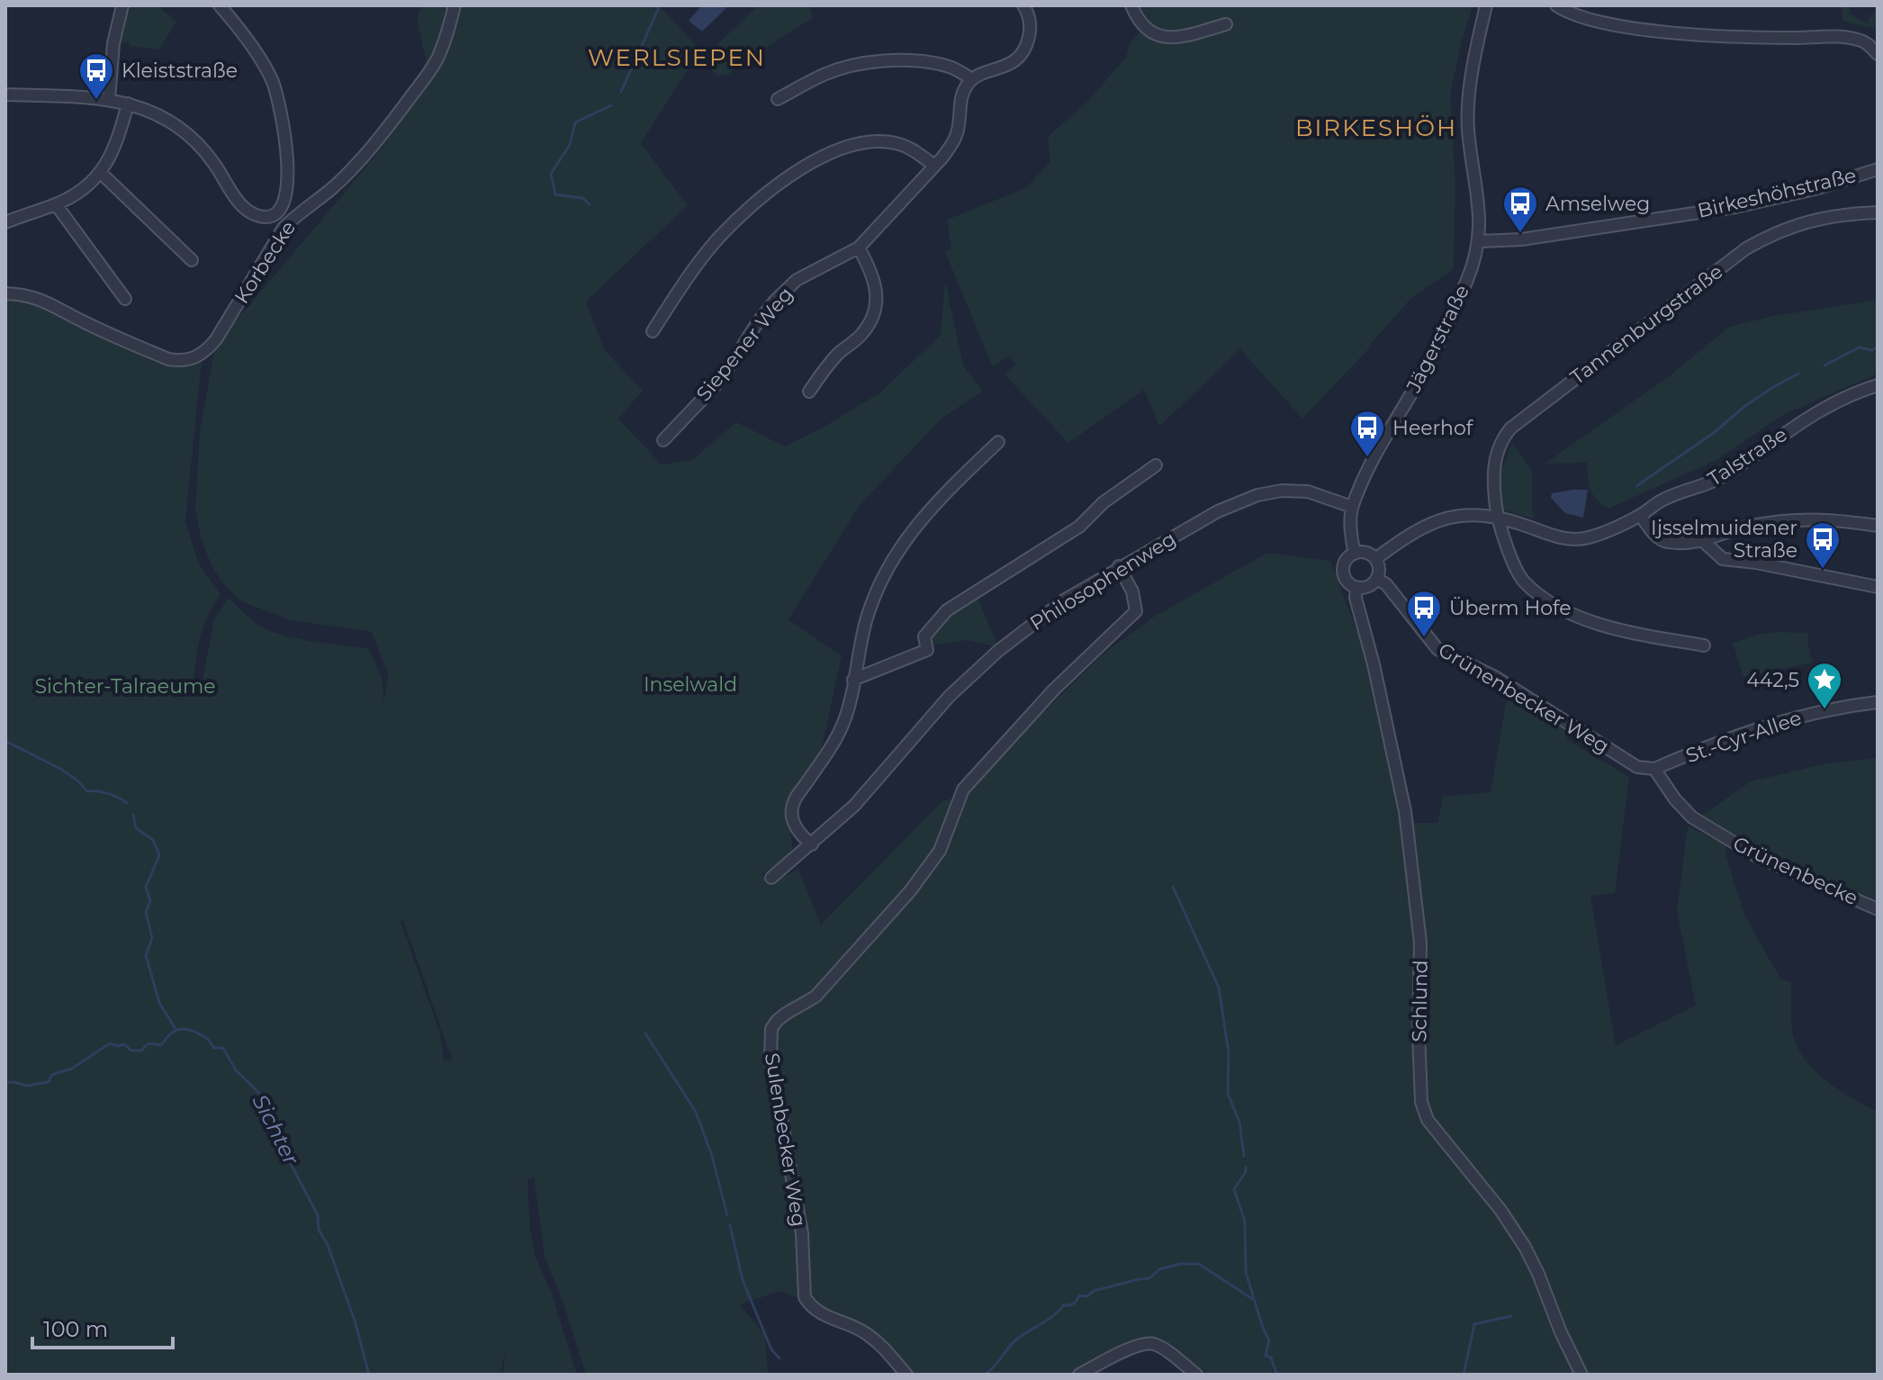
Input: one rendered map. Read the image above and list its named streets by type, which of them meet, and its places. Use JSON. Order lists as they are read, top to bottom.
{
  "streets": {
    "street": [
      "Birkeshöhstraße",
      "Korbecke",
      "Tannenburgstraße",
      "Jägerstraße",
      "Siepener Weg",
      "Talstraße",
      "Philosophenweg",
      "Grünenbecker Weg",
      "St.-Cyr-Allee",
      "Grünenbecke",
      "Schlund",
      "Sulenbecker Weg"
    ]
  },
  "crossings": [
    ["Birkeshöhstraße", "Jägerstraße"],
    ["Tannenburgstraße", "Talstraße"],
    ["Jägerstraße", "Talstraße"],
    ["Jägerstraße", "Philosophenweg"],
    ["Jägerstraße", "Grünenbecker Weg"],
    ["Jägerstraße", "Schlund"],
    ["Talstraße", "Grünenbecker Weg"],
    ["Talstraße", "Schlund"],
    ["Philosophenweg", "Sulenbecker Weg"],
    ["Grünenbecker Weg", "St.-Cyr-Allee"],
    ["Grünenbecker Weg", "Grünenbecke"],
    ["Grünenbecker Weg", "Schlund"],
    ["St.-Cyr-Allee", "Grünenbecke"]
  ],
  "districts": ["WERLSIEPEN", "BIRKESHÖH"],
  "water": ["Sichter"],
  "parks": ["Inselwald", "Sichter-Talraeume"],
  "places": {
    "bus stop": [
      "Kleiststraße",
      "Amselweg",
      "Heerhof",
      "Ijsselmuidener Straße",
      "Überm Hofe"
    ],
    "place": ["442,5"]
  },
  "scale_bar": "100 m"
}
